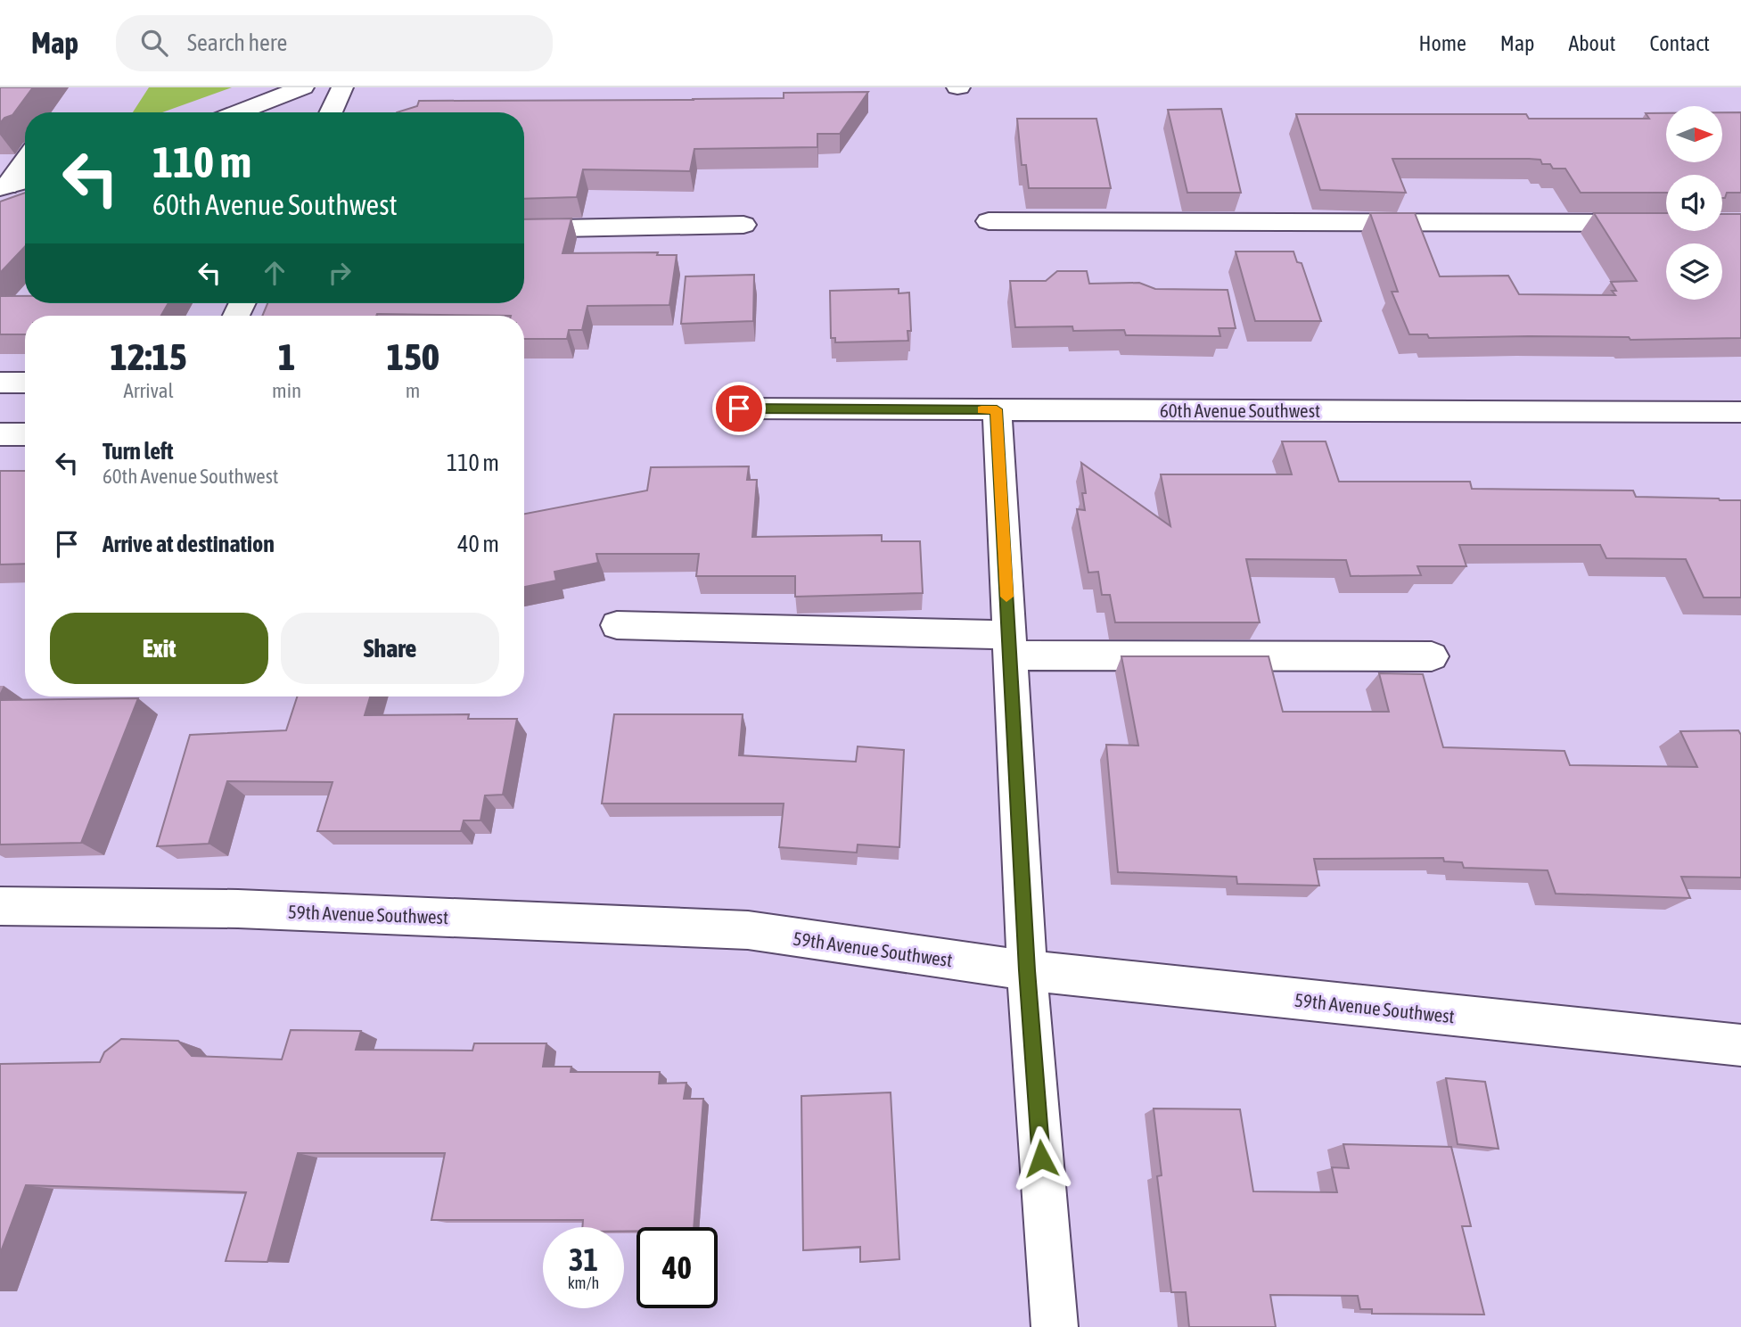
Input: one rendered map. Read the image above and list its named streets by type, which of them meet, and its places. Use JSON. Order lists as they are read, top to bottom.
{
  "streets": {
    "street": ["60th Avenue Southwest", "59th Avenue Southwest"]
  },
  "north": "right",
  "page": {
    "header": "Map",
    "search": "Search here",
    "nav": [
      "Home",
      "Map",
      "About",
      "Contact"
    ],
    "turn": ["110 m", "60th Avenue Southwest"],
    "eta": [
      "12:15",
      "Arrival",
      "1",
      "min",
      "150",
      "m"
    ],
    "list": [
      {
        "name": "Turn left",
        "note": "60th Avenue Southwest",
        "value": "110 m"
      },
      {
        "name": "Arrive at destination",
        "value": "40 m"
      }
    ],
    "buttons": ["Exit", "Share"],
    "speed": "31 km/h",
    "limit": "40"
  }
}
